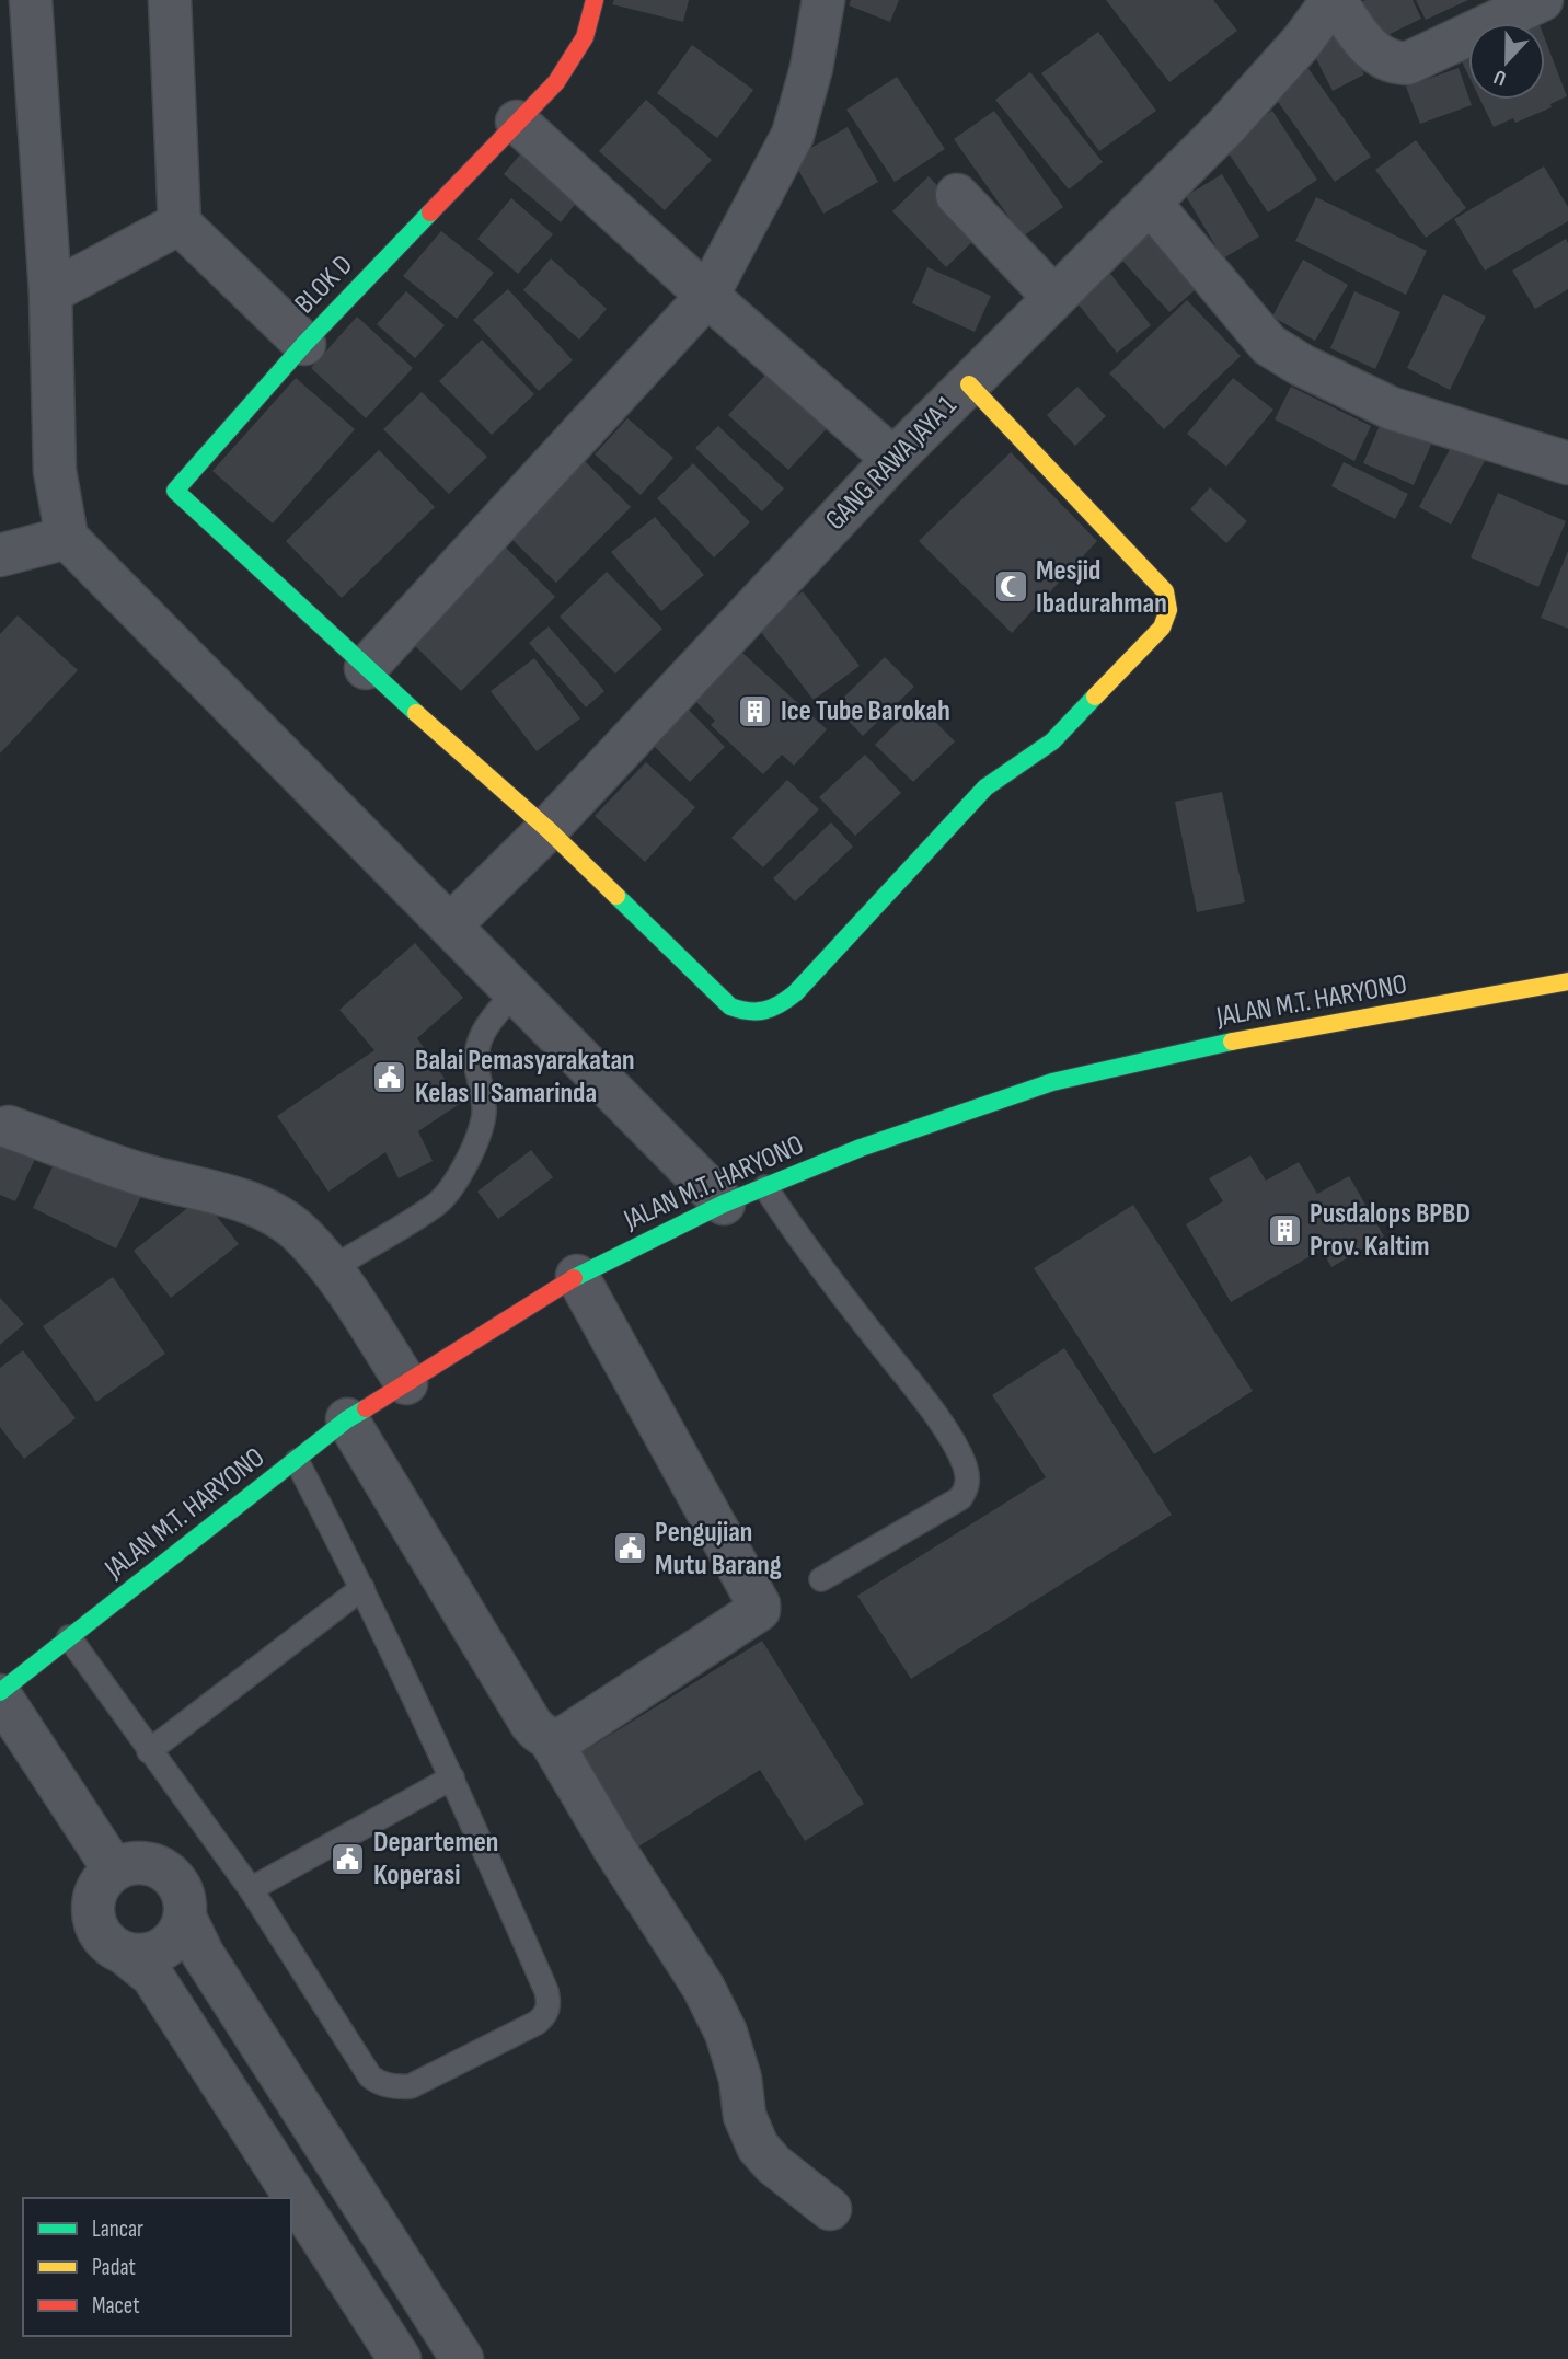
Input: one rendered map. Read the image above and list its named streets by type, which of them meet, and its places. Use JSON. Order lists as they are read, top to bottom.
{
  "streets": {
    "street": ["BLOK D", "GANG RAWA JAYA 1", "JALAN M.T. HARYONO"]
  },
  "places": {
    "mosque": ["Mesjid Ibadurahman"],
    "building": ["Ice Tube Barokah", "Pusdalops BPBD Prov. Kaltim"],
    "public building": ["Balai Pemasyarakatan Kelas II Samarinda", "Pengujian Mutu Barang", "Departemen Koperasi"]
  },
  "legend": ["Lancar", "Padat", "Macet"],
  "north": "bottom"
}
